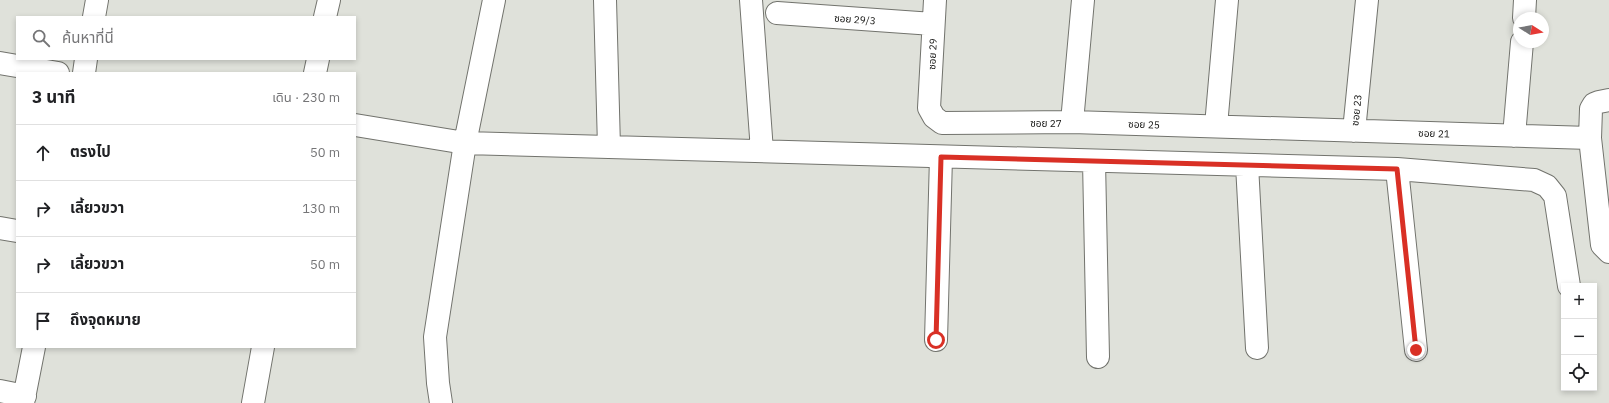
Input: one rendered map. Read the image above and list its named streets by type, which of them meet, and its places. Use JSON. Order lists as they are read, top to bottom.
{
  "streets": {
    "street": [
      "ซอย 29/3",
      "ซอย 29",
      "ซอย 23",
      "ซอย 27",
      "ซอย 25",
      "ซอย 21"
    ]
  },
  "crossings": [
    ["ซอย 29/3", "ซอย 29"],
    ["ซอย 29", "ซอย 27"],
    ["ซอย 23", "ซอย 25"],
    ["ซอย 23", "ซอย 21"],
    ["ซอย 27", "ซอย 25"]
  ],
  "north": "right",
  "page": {
    "search": "ค้นหาที่นี่",
    "heading": ["3 นาที", "เดิน · 230 m"],
    "list": [
      ["ตรงไป", "50 m"],
      ["เลี้ยวขวา", "130 m"],
      ["เลี้ยวขวา", "50 m"],
      "ถึงจุดหมาย"
    ],
    "map_buttons": ["+", "−"]
  }
}
